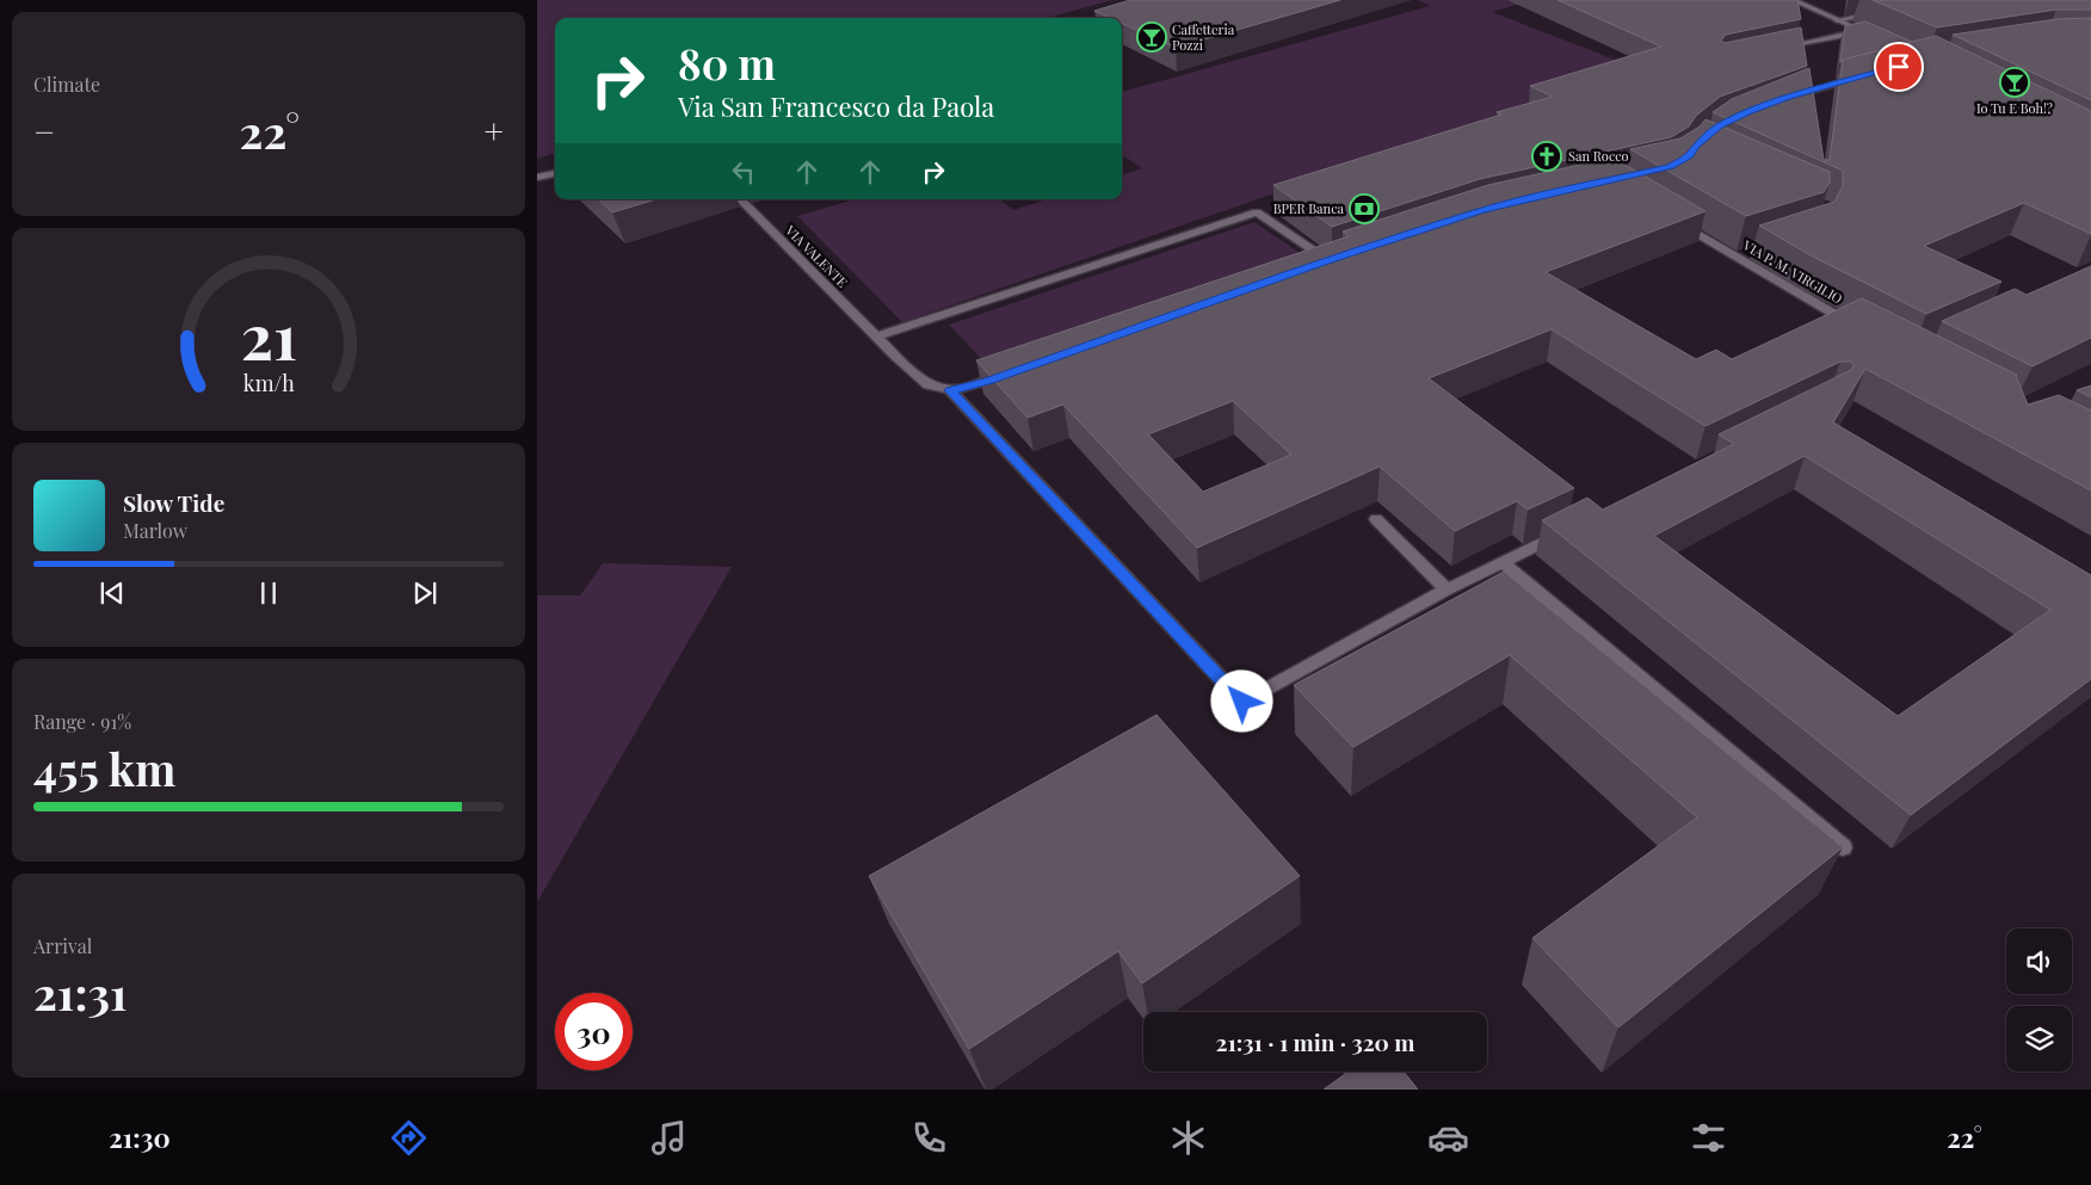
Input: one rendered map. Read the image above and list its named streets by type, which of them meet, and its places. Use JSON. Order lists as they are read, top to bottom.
{
  "streets": {
    "street": ["VIA VALENTE", "VIA P. M. VIRGILIO"]
  },
  "places": {
    "bar": ["Caffetteria Pozzi", "Io Tu E Boh!?"],
    "church": ["San Rocco"],
    "bank": ["BPER Banca"]
  },
  "page": {
    "tile": [
      "Climate",
      ["Range · 91%", "455 km"],
      ["Arrival", "21:31"]
    ],
    "turn": ["80 m", "Via San Francesco da Paola"],
    "heat": ["−", "22°", "+"],
    "song": ["Slow Tide", "Marlow"],
    "limit": "30",
    "trip": "21:31 · 1 min · 320 m",
    "tabs": ["21:30", "22°"],
    "gauge": ["21", "km/h"]
  }
}
